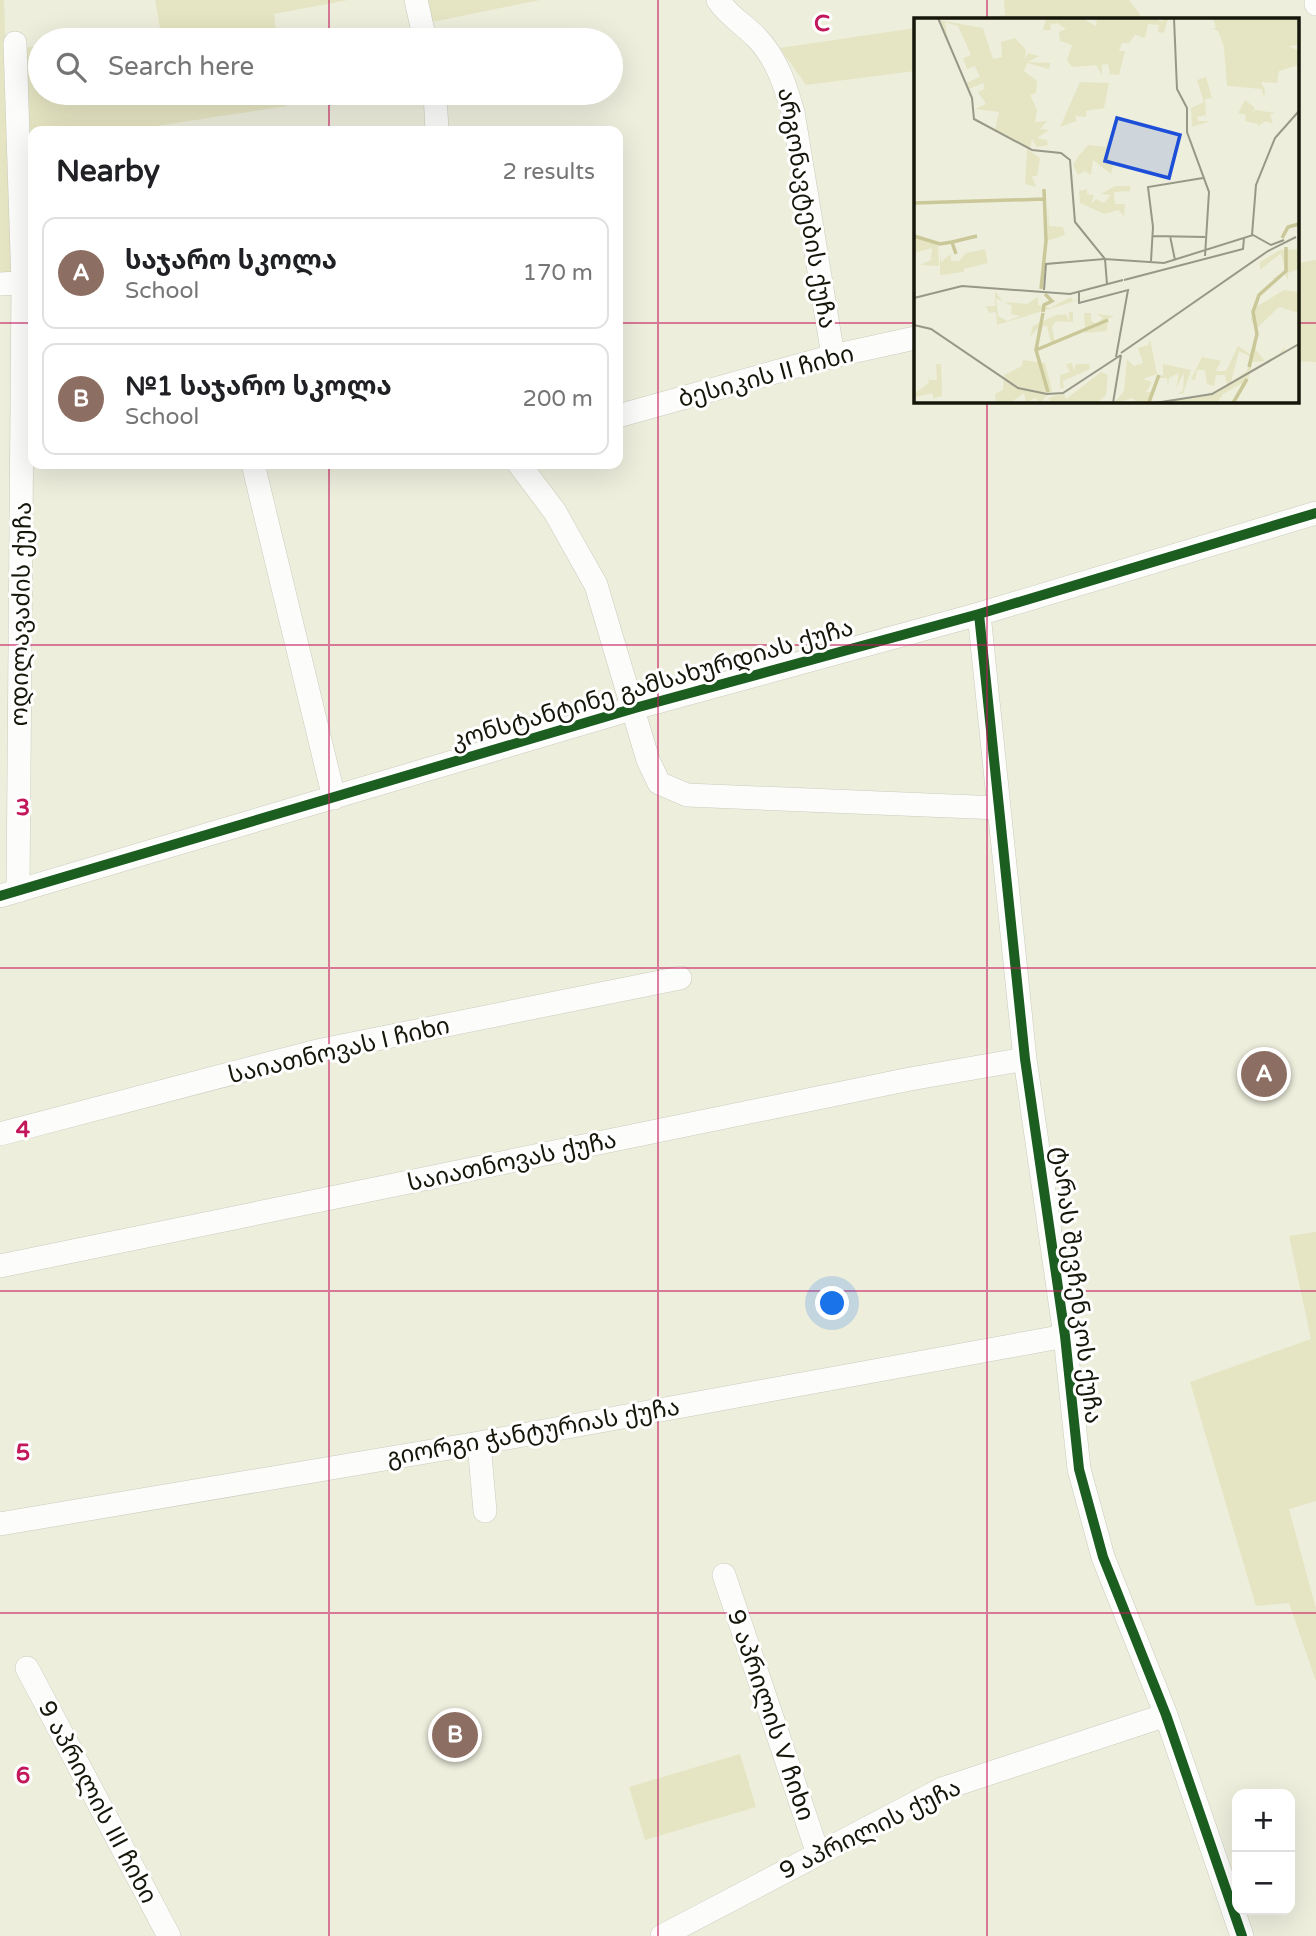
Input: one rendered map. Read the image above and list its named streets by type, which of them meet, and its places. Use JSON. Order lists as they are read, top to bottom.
{
  "streets": {
    "street": [
      "არგონავტების ქუჩა",
      "ბესიკის II ჩიხი",
      "ოდილავაძის ქუჩა",
      "კონსტანტინე გამსახურდიას ქუჩა",
      "საიათნოვას I ჩიხი",
      "საიათნოვას ქუჩა",
      "ტარას შევჩენკოს ქუჩა",
      "გიორგი ჭანტურიას ქუჩა",
      "9 აპრილის V ჩიხი",
      "9 აპრილის III ჩიხი",
      "9 აპრილის ქუჩა"
    ]
  },
  "crossings": [
    ["არგონავტების ქუჩა", "ბესიკის II ჩიხი"],
    ["ოდილავაძის ქუჩა", "კონსტანტინე გამსახურდიას ქუჩა"],
    ["კონსტანტინე გამსახურდიას ქუჩა", "ტარას შევჩენკოს ქუჩა"],
    ["საიათნოვას ქუჩა", "ტარას შევჩენკოს ქუჩა"],
    ["ტარას შევჩენკოს ქუჩა", "გიორგი ჭანტურიას ქუჩა"],
    ["ტარას შევჩენკოს ქუჩა", "9 აპრილის ქუჩა"],
    ["9 აპრილის V ჩიხი", "9 აპრილის ქუჩა"]
  ],
  "page": {
    "search": "Search here",
    "heading": ["Nearby", "2 results"],
    "list": [
      {
        "mark": "A",
        "name": "საჯარო სკოლა",
        "note": "School",
        "value": "170 m"
      },
      {
        "mark": "B",
        "name": "№1 საჯარო სკოლა",
        "note": "School",
        "value": "200 m"
      }
    ],
    "pins": ["A", "B"],
    "map_buttons": ["+", "−"]
  },
  "grid": {
    "columns": ["C"],
    "rows": [
      "3",
      "4",
      "5",
      "6"
    ]
  }
}
